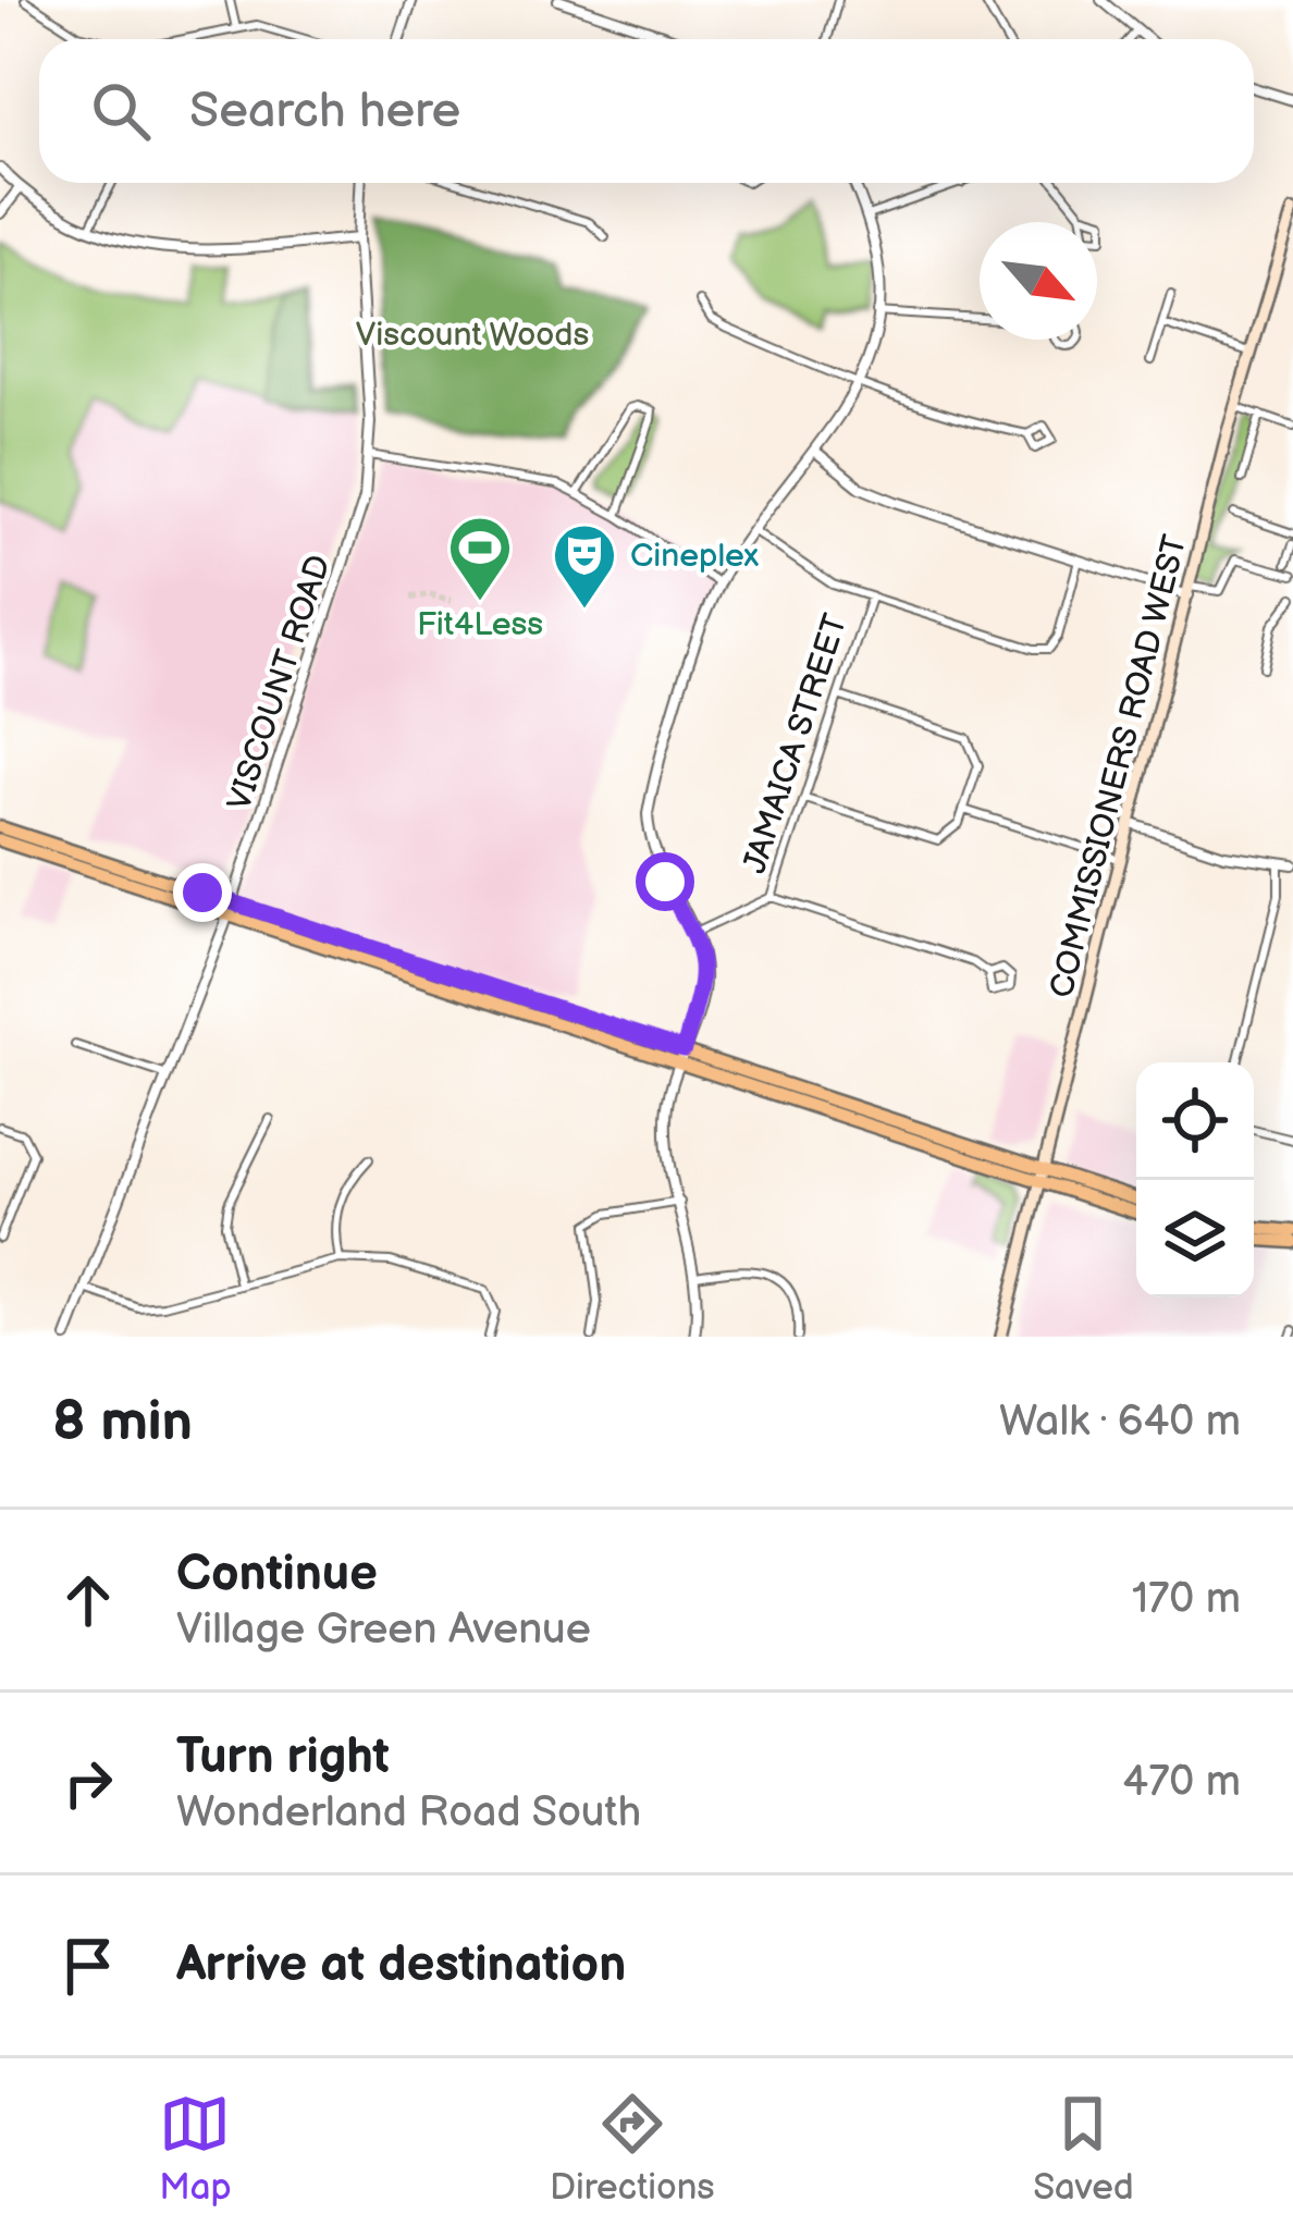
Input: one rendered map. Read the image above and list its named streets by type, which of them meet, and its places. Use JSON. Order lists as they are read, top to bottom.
{
  "streets": {
    "main road": ["COMMISSIONERS ROAD WEST"],
    "street": ["VISCOUNT ROAD", "JAMAICA STREET"]
  },
  "parks": ["Viscount Woods"],
  "places": {
    "sports": ["Fit4Less"],
    "theatre": ["Cineplex"]
  },
  "north": "bottom right",
  "page": {
    "search": "Search here",
    "heading": ["8 min", "Walk · 640 m"],
    "list": [
      ["Continue", "Village Green Avenue", "170 m"],
      ["Turn right", "Wonderland Road South", "470 m"],
      "Arrive at destination"
    ],
    "nav": ["Map", "Directions", "Saved"]
  }
}
